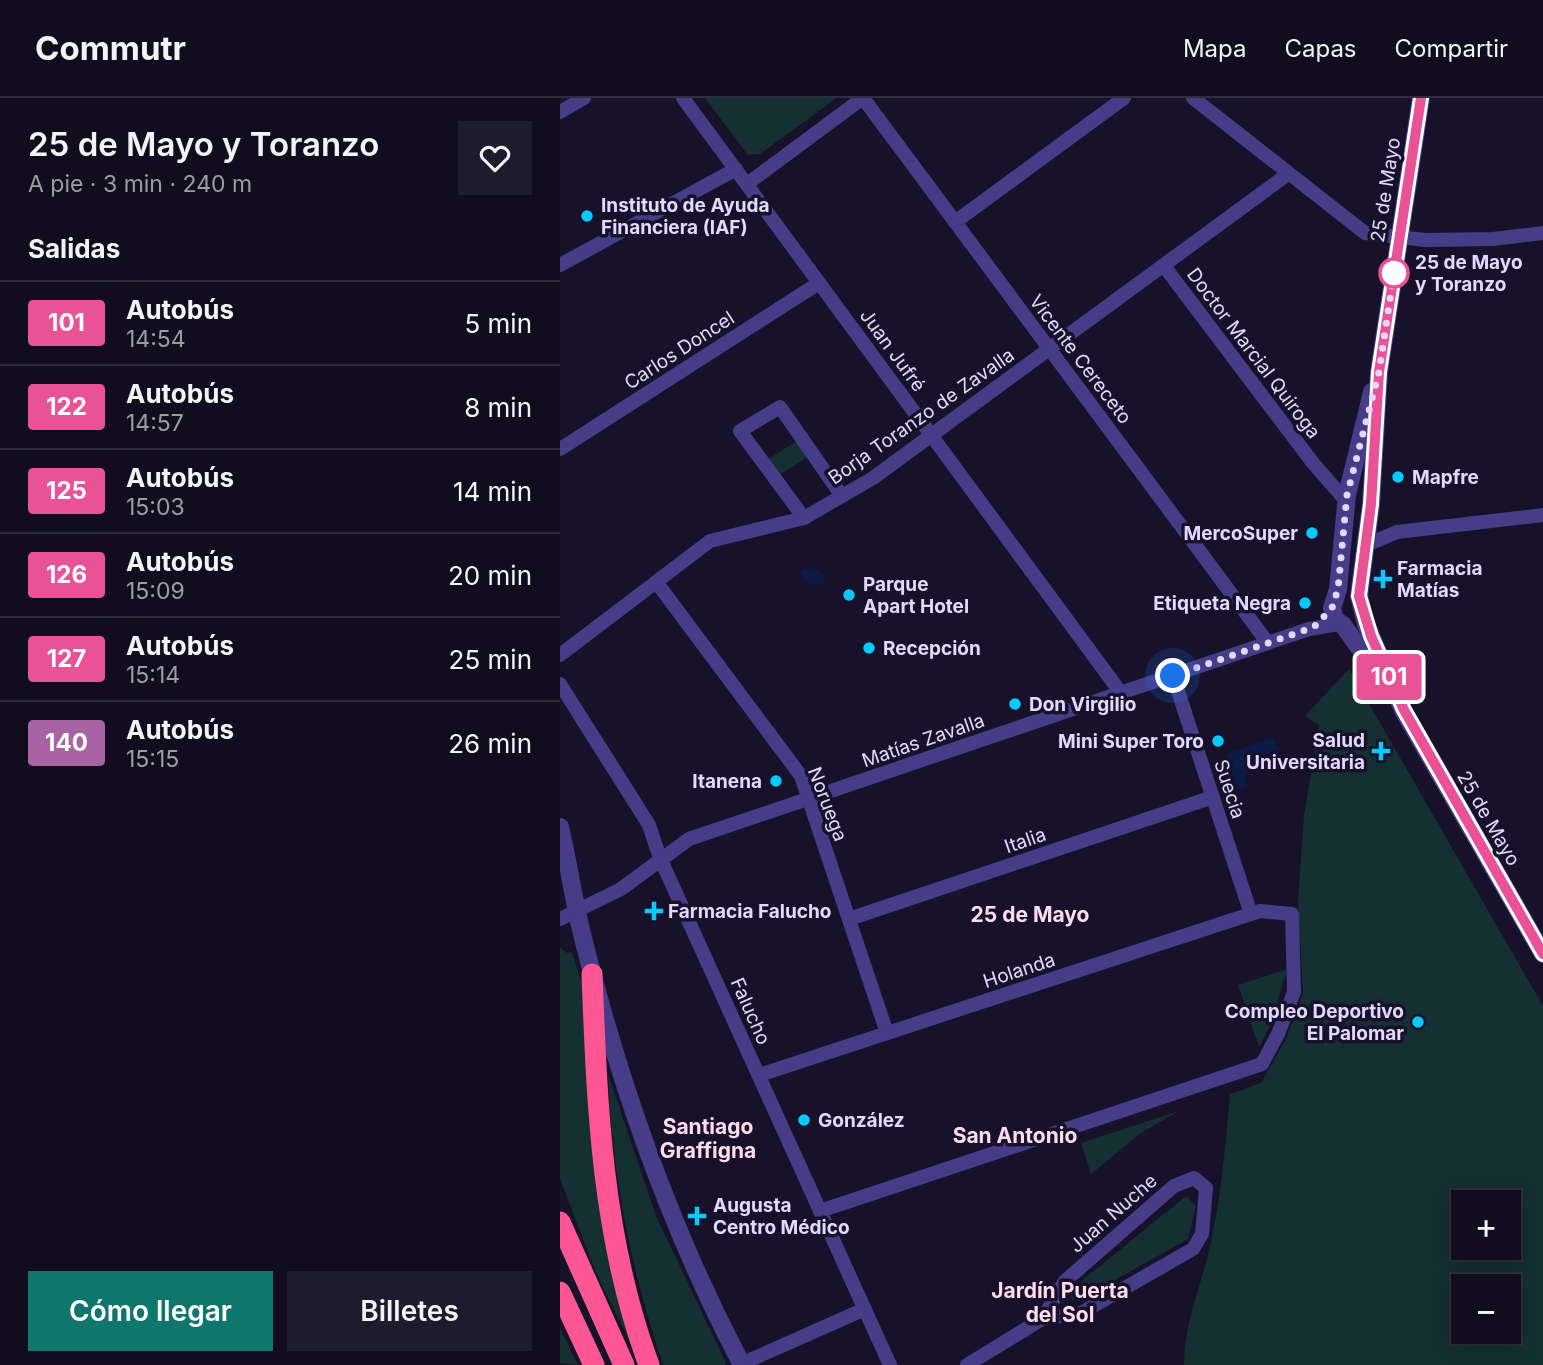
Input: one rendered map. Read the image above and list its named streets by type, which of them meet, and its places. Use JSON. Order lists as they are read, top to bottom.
{
  "streets": {
    "street": [
      "25 de Mayo",
      "Carlos Doncel",
      "Juan Jufré",
      "Doctor Marcial Quiroga",
      "Vicente Cereceto",
      "Borja Toranzo de Zavalla",
      "Matías Zavalla",
      "Suecia",
      "Noruega",
      "Italia",
      "Holanda",
      "Falucho",
      "Juan Nuche"
    ]
  },
  "crossings": [
    ["25 de Mayo", "Doctor Marcial Quiroga"],
    ["25 de Mayo", "Matías Zavalla"],
    ["Carlos Doncel", "Juan Jufré"],
    ["Juan Jufré", "Borja Toranzo de Zavalla"],
    ["Juan Jufré", "Matías Zavalla"],
    ["Doctor Marcial Quiroga", "Borja Toranzo de Zavalla"],
    ["Vicente Cereceto", "Borja Toranzo de Zavalla"],
    ["Vicente Cereceto", "Matías Zavalla"],
    ["Borja Toranzo de Zavalla", "Noruega"],
    ["Matías Zavalla", "Suecia"],
    ["Matías Zavalla", "Noruega"],
    ["Matías Zavalla", "Falucho"],
    ["Suecia", "Italia"],
    ["Suecia", "Holanda"],
    ["Noruega", "Italia"],
    ["Noruega", "Holanda"],
    ["Holanda", "Falucho"]
  ],
  "districts": [
    "25 de Mayo",
    "Santiago Graffigna",
    "San Antonio",
    "Jardín Puerta del Sol"
  ],
  "places": {
    "other": [
      "Instituto de Ayuda Financiera (IAF)",
      "25 de Mayo y Toranzo",
      "Mapfre",
      "MercoSuper",
      "Parque Apart Hotel",
      "Etiqueta Negra",
      "Recepción",
      "Don Virgilio",
      "Mini Super Toro",
      "Itanena",
      "Compleo Deportivo El Palomar",
      "González"
    ],
    "health": [
      "Farmacia Matías",
      "Salud Universitaria",
      "Farmacia Falucho",
      "Augusta Centro Médico"
    ]
  },
  "lines": ["bus line 101"],
  "page": {
    "header": "Commutr",
    "nav": ["Mapa", "Capas", "Compartir"],
    "heading": [
      ["25 de Mayo y Toranzo", "A pie · 3 min · 240 m"],
      "Salidas"
    ],
    "on_map": "101",
    "list": [
      {
        "mark": "101",
        "name": "Autobús",
        "note": "14:54",
        "value": "5 min"
      },
      {
        "mark": "122",
        "name": "Autobús",
        "note": "14:57",
        "value": "8 min"
      },
      {
        "mark": "125",
        "name": "Autobús",
        "note": "15:03",
        "value": "14 min"
      },
      {
        "mark": "126",
        "name": "Autobús",
        "note": "15:09",
        "value": "20 min"
      },
      {
        "mark": "127",
        "name": "Autobús",
        "note": "15:14",
        "value": "25 min"
      },
      {
        "mark": "140",
        "name": "Autobús",
        "note": "15:15",
        "value": "26 min"
      }
    ],
    "map_buttons": ["+", "−"],
    "buttons": ["Cómo llegar", "Billetes"]
  }
}
